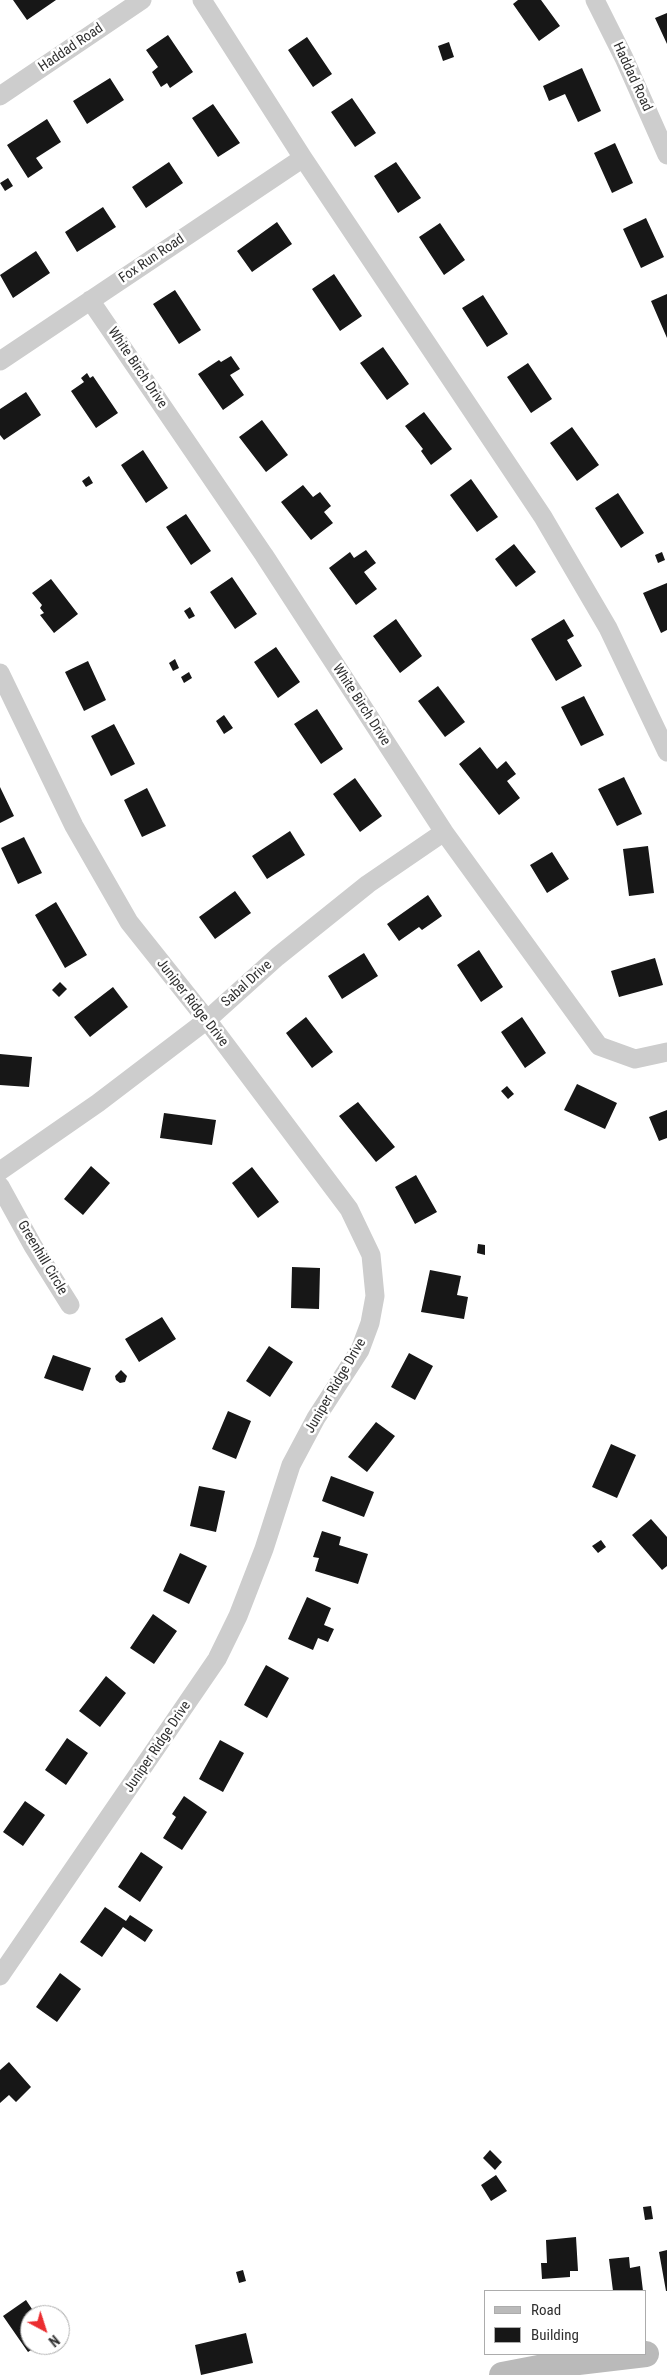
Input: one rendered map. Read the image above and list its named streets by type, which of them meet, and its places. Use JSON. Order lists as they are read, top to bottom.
{
  "streets": {
    "street": [
      "Haddad Road",
      "Fox Run Road",
      "White Birch Drive",
      "Sabal Drive",
      "Juniper Ridge Drive",
      "Greenhill Circle"
    ]
  },
  "crossings": [
    ["Fox Run Road", "White Birch Drive"],
    ["White Birch Drive", "Sabal Drive"],
    ["Sabal Drive", "Juniper Ridge Drive"]
  ],
  "legend": ["Road", "Building"],
  "north": "bottom right"
}
